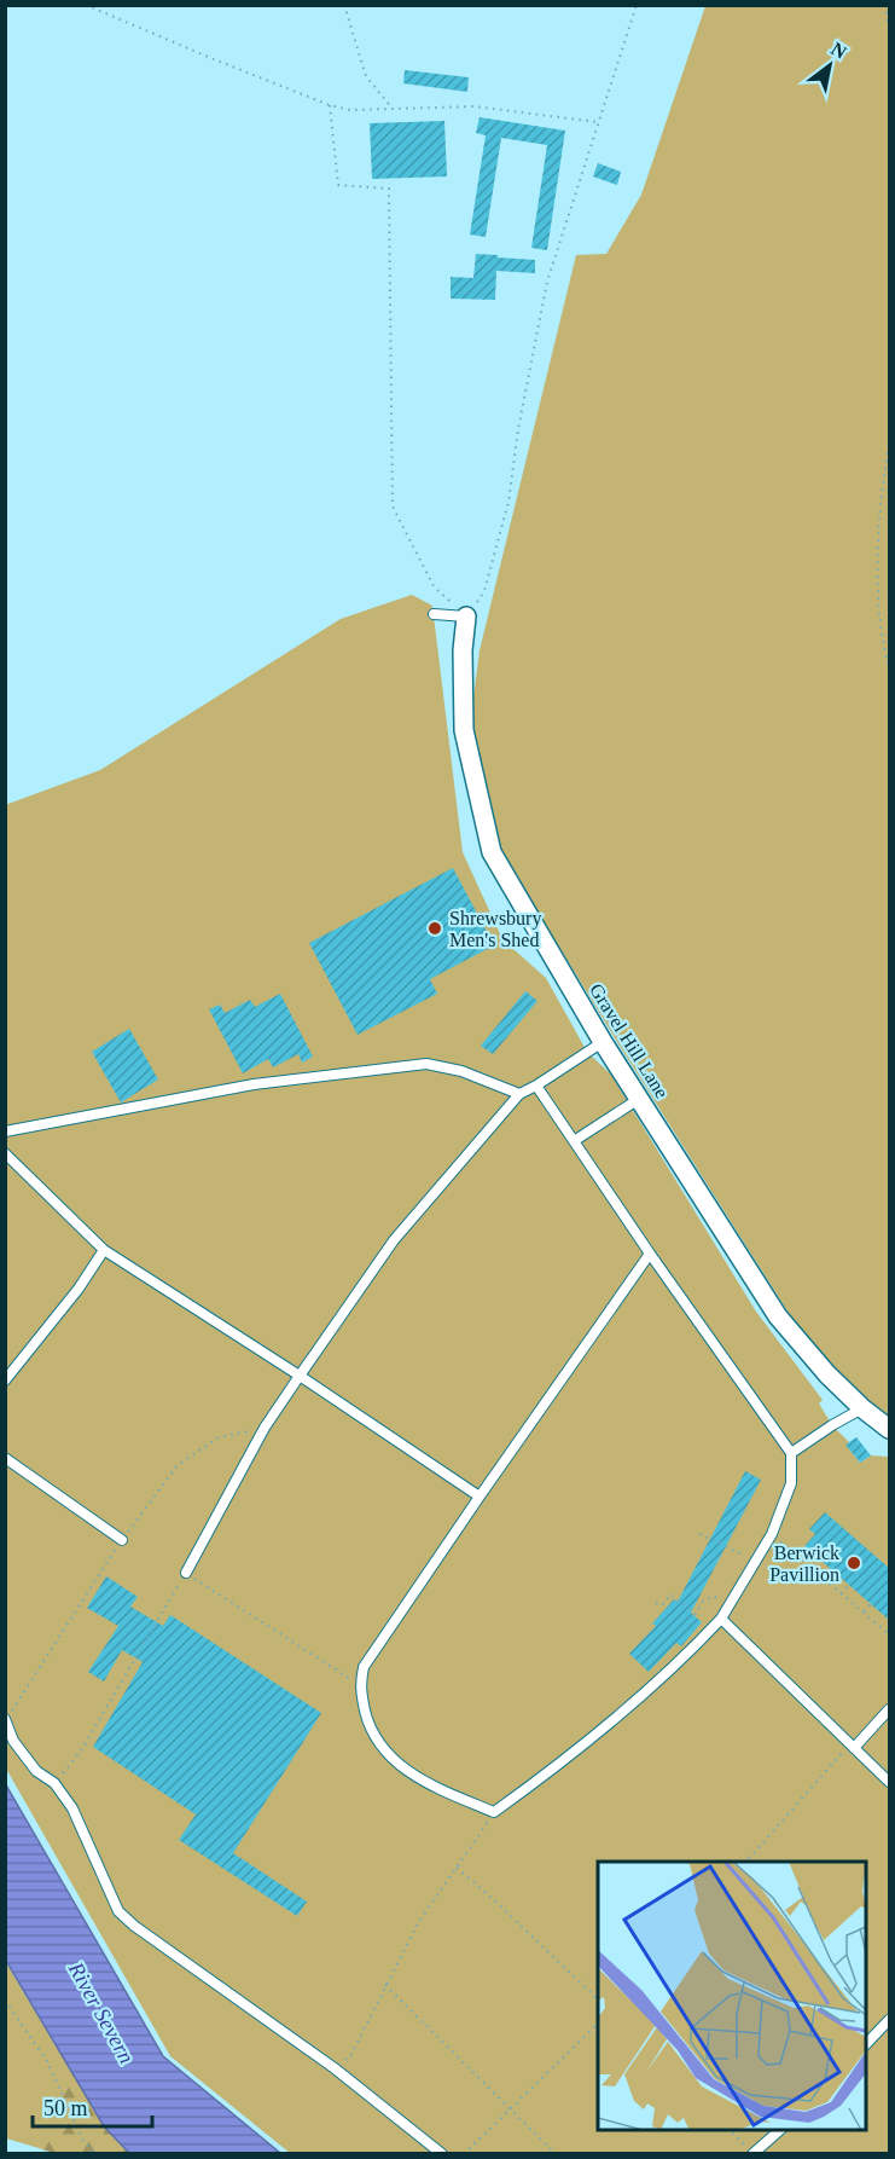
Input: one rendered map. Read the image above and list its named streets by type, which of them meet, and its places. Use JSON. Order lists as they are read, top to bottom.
{
  "streets": {
    "street": ["Gravel Hill Lane"]
  },
  "water": ["River Severn"],
  "places": ["Shrewsbury Men's Shed", "Berwick Pavillion"],
  "scale_bar": "50 m",
  "north": "top right"
}
